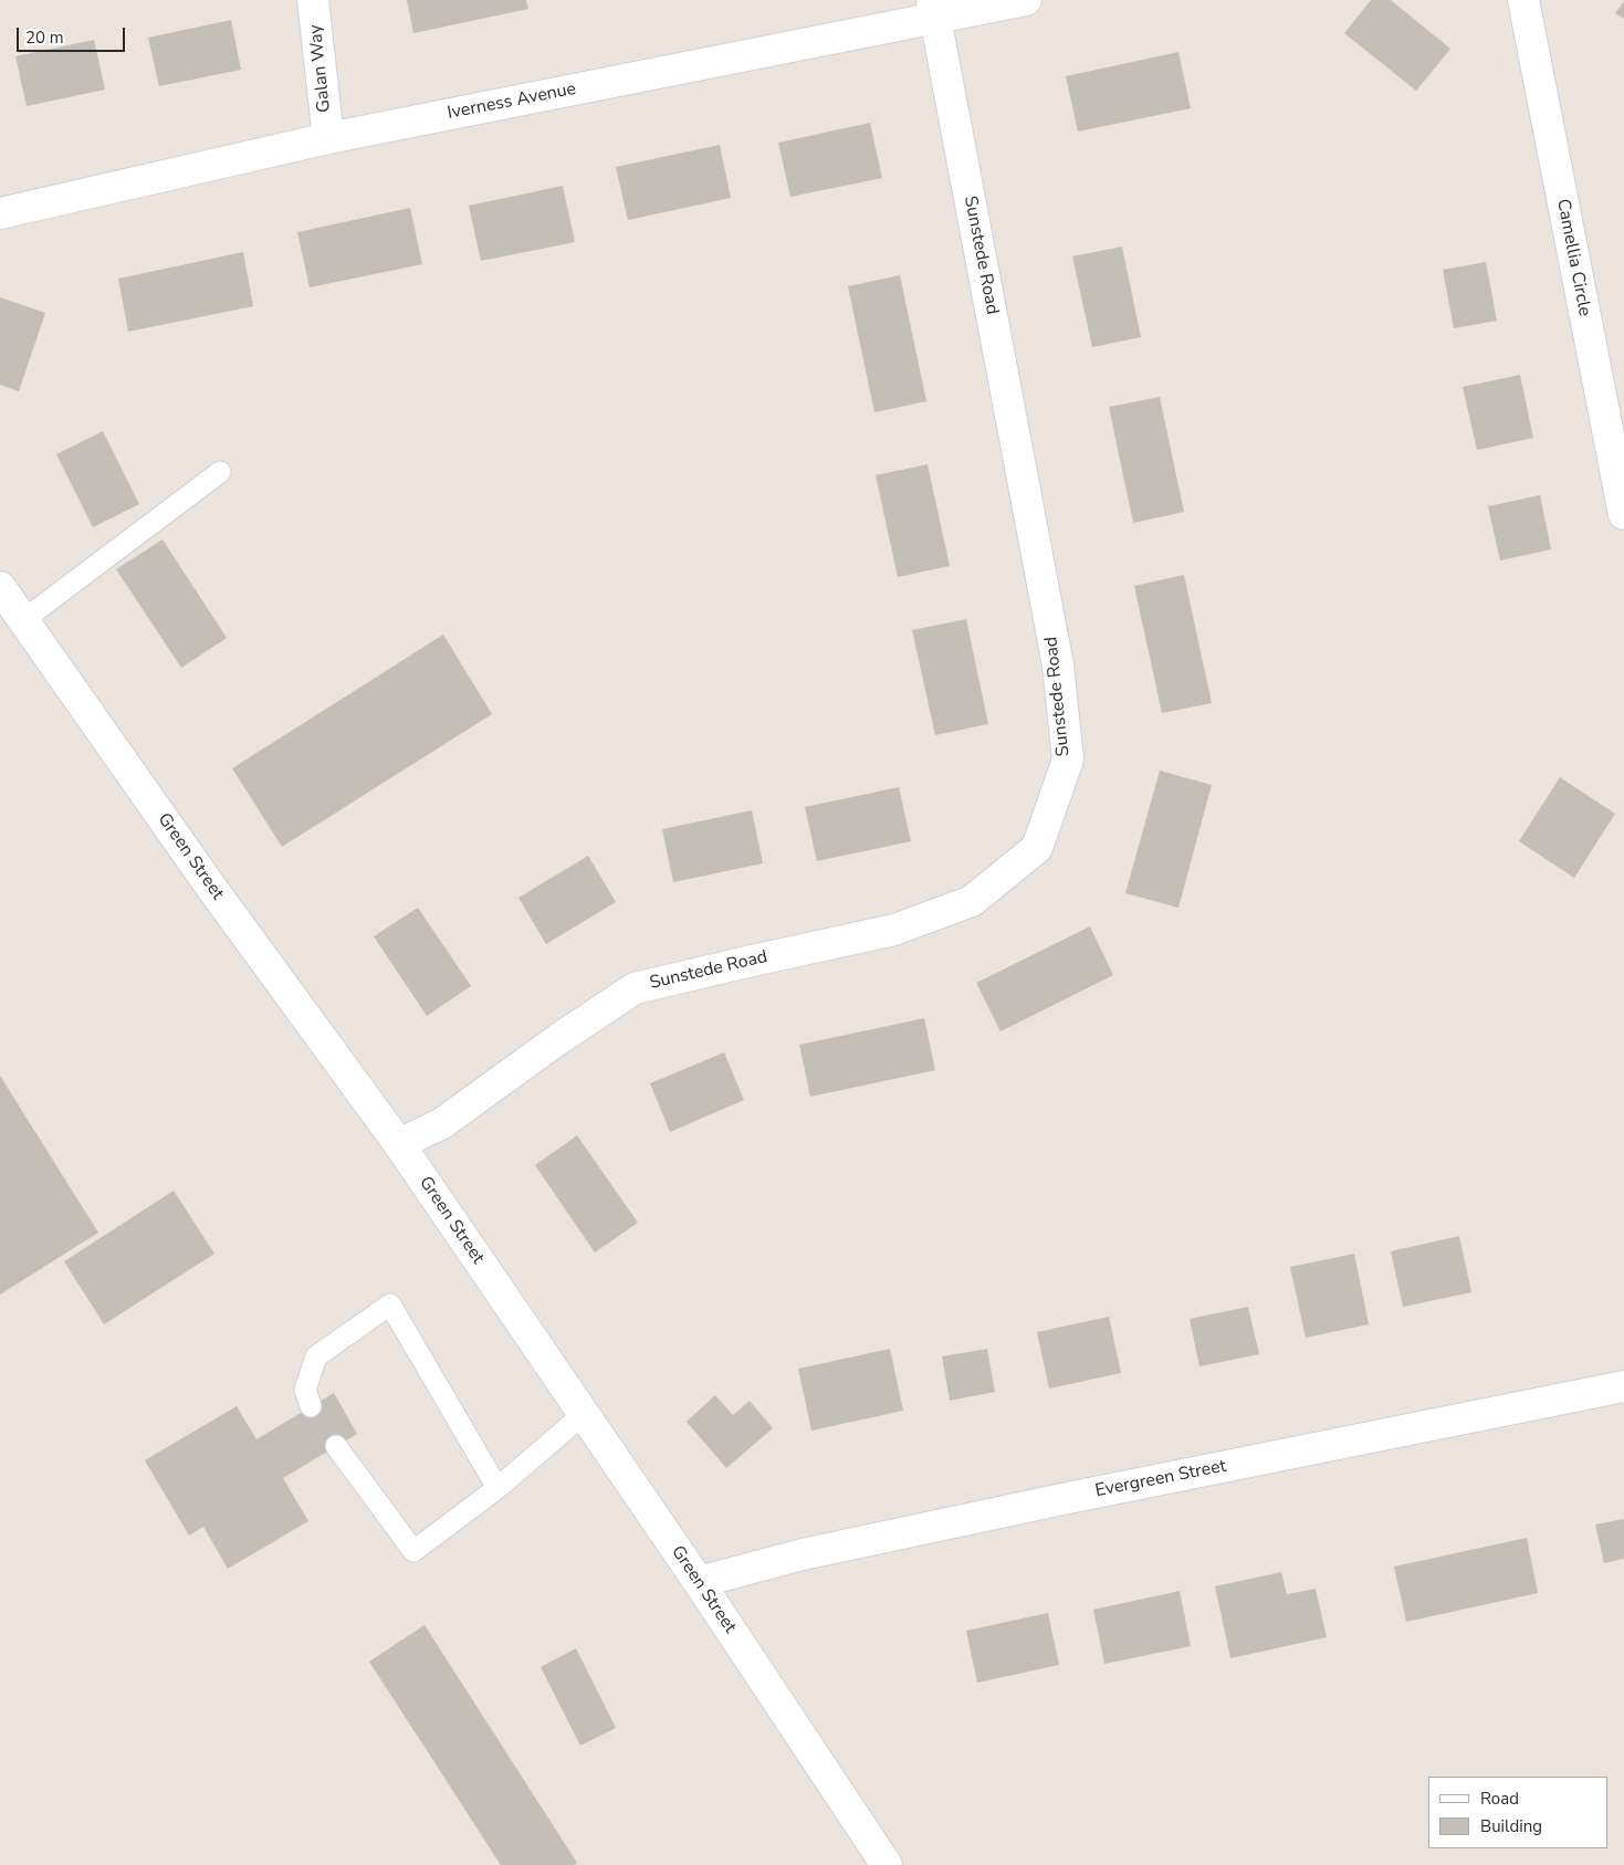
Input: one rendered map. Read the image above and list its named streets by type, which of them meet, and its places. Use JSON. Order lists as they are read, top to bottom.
{
  "streets": {
    "street": [
      "Galan Way",
      "Iverness Avenue",
      "Sunstede Road",
      "Camellia Circle",
      "Green Street",
      "Evergreen Street"
    ]
  },
  "crossings": [
    ["Galan Way", "Iverness Avenue"],
    ["Iverness Avenue", "Sunstede Road"],
    ["Sunstede Road", "Green Street"],
    ["Green Street", "Evergreen Street"]
  ],
  "legend": ["Road", "Building"],
  "scale_bar": "20 m"
}
